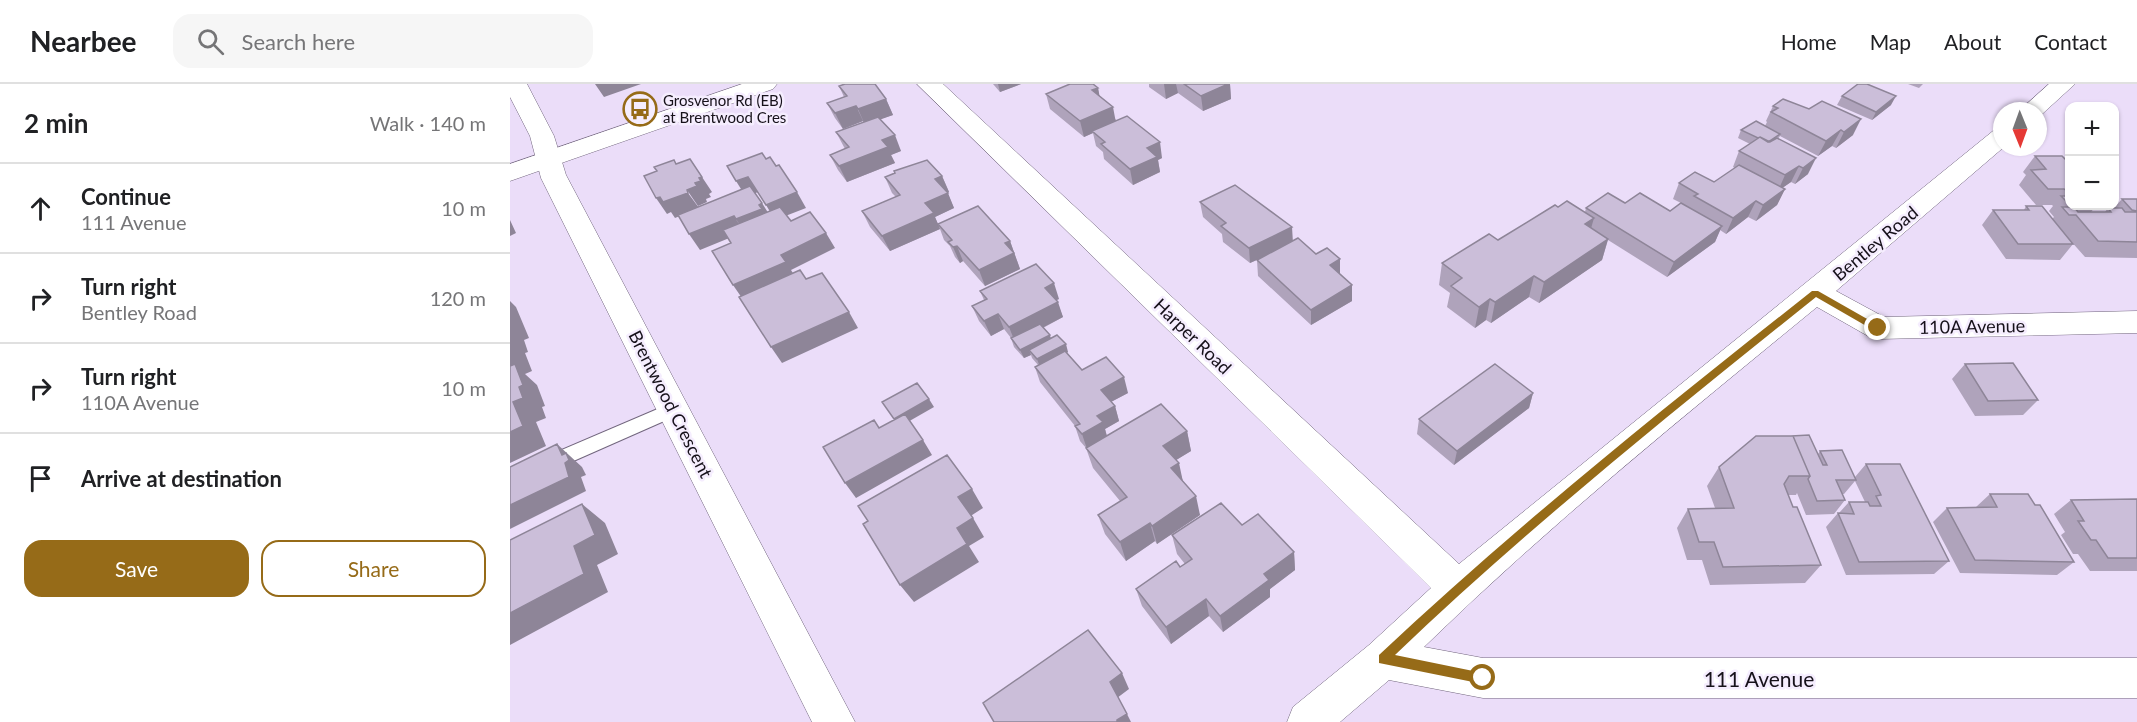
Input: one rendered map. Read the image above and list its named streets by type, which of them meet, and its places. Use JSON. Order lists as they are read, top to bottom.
{
  "streets": {
    "street": [
      "Bentley Road",
      "110A Avenue",
      "Harper Road",
      "Brentwood Crescent",
      "111 Avenue"
    ]
  },
  "crossings": [
    ["Bentley Road", "110A Avenue"],
    ["Bentley Road", "Harper Road"],
    ["Bentley Road", "111 Avenue"]
  ],
  "places": {
    "bus stop": ["Grosvenor Rd (EB) at Brentwood Cres"]
  },
  "north": "bottom",
  "page": {
    "header": "Nearbee",
    "search": "Search here",
    "nav": [
      "Home",
      "Map",
      "About",
      "Contact"
    ],
    "heading": ["2 min", "Walk · 140 m"],
    "map_buttons": ["+", "−"],
    "list": [
      ["Continue", "111 Avenue", "10 m"],
      ["Turn right", "Bentley Road", "120 m"],
      ["Turn right", "110A Avenue", "10 m"],
      "Arrive at destination"
    ],
    "buttons": ["Save", "Share"]
  }
}
